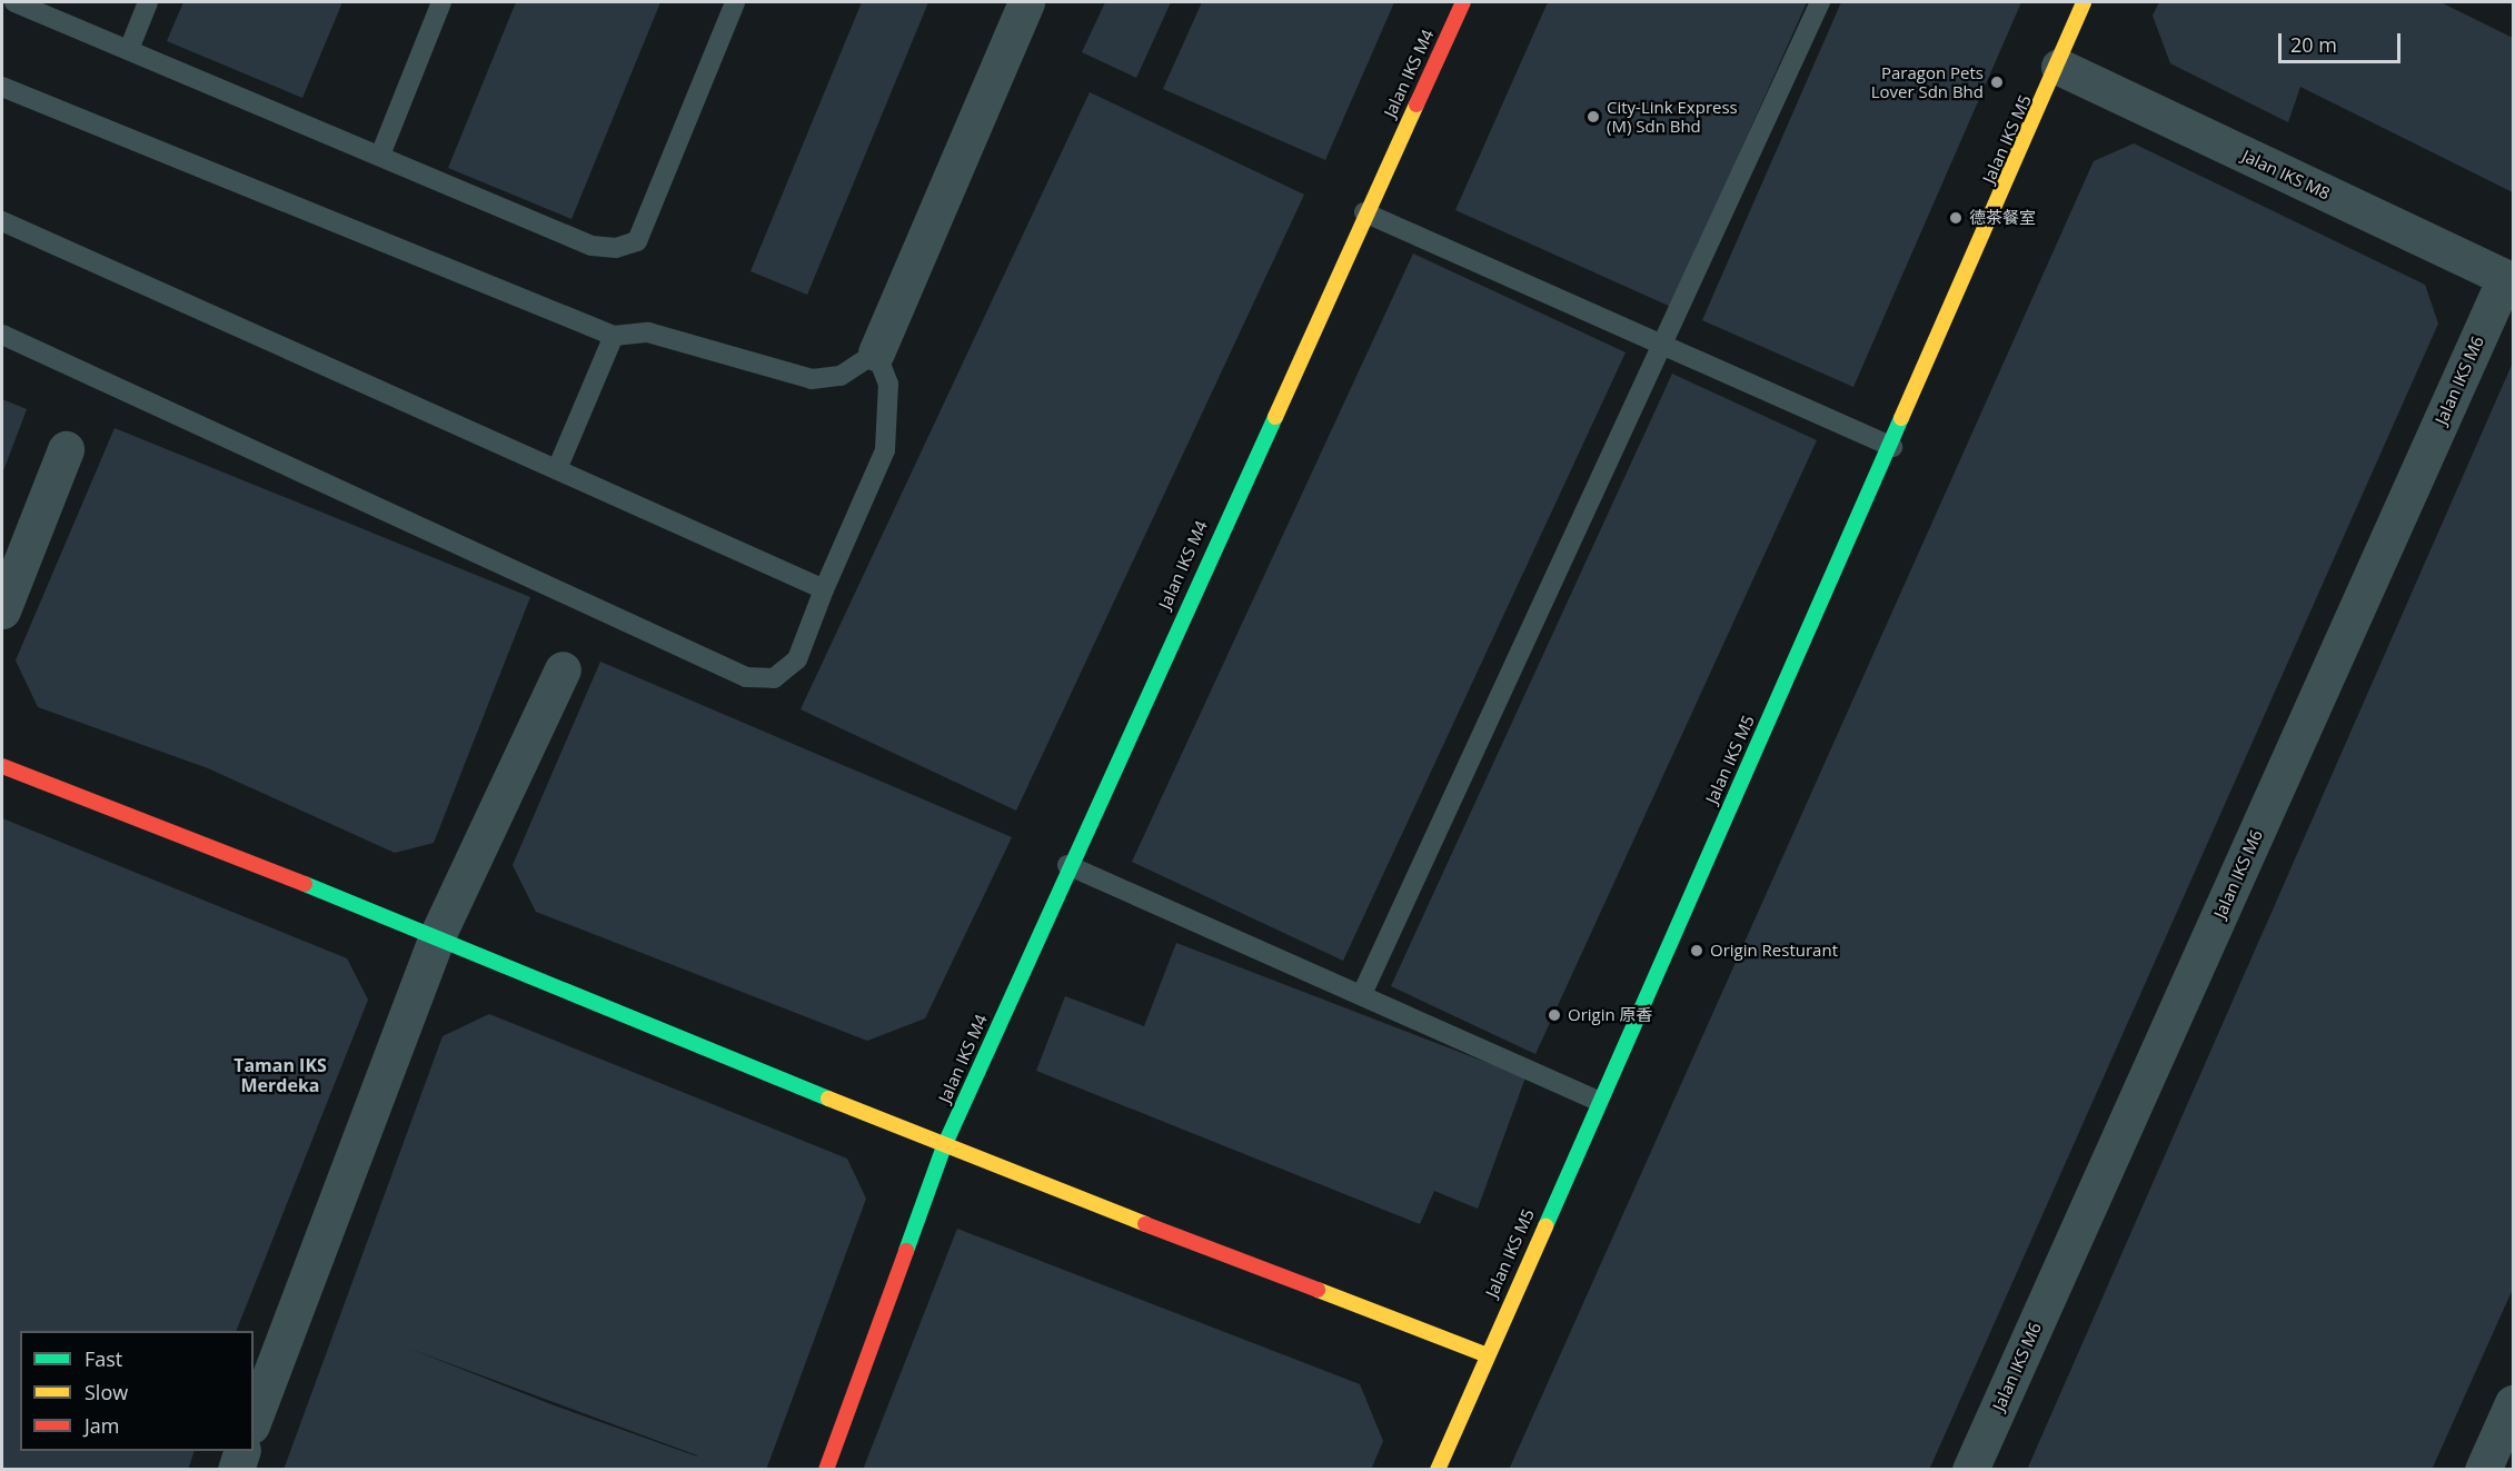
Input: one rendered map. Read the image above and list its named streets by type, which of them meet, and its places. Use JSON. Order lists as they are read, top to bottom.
{
  "streets": {
    "street": [
      "Jalan IKS M4",
      "Jalan IKS M5",
      "Jalan IKS M8",
      "Jalan IKS M6"
    ]
  },
  "crossings": [
    ["Jalan IKS M5", "Jalan IKS M8"],
    ["Jalan IKS M8", "Jalan IKS M6"]
  ],
  "districts": ["Taman IKS Merdeka"],
  "places": [
    "Paragon Pets Lover Sdn Bhd",
    "City-Link Express (M) Sdn Bhd",
    "德茶餐室",
    "Origin Resturant",
    "Origin 原香"
  ],
  "legend": ["Fast", "Slow", "Jam"],
  "scale_bar": "20 m"
}
